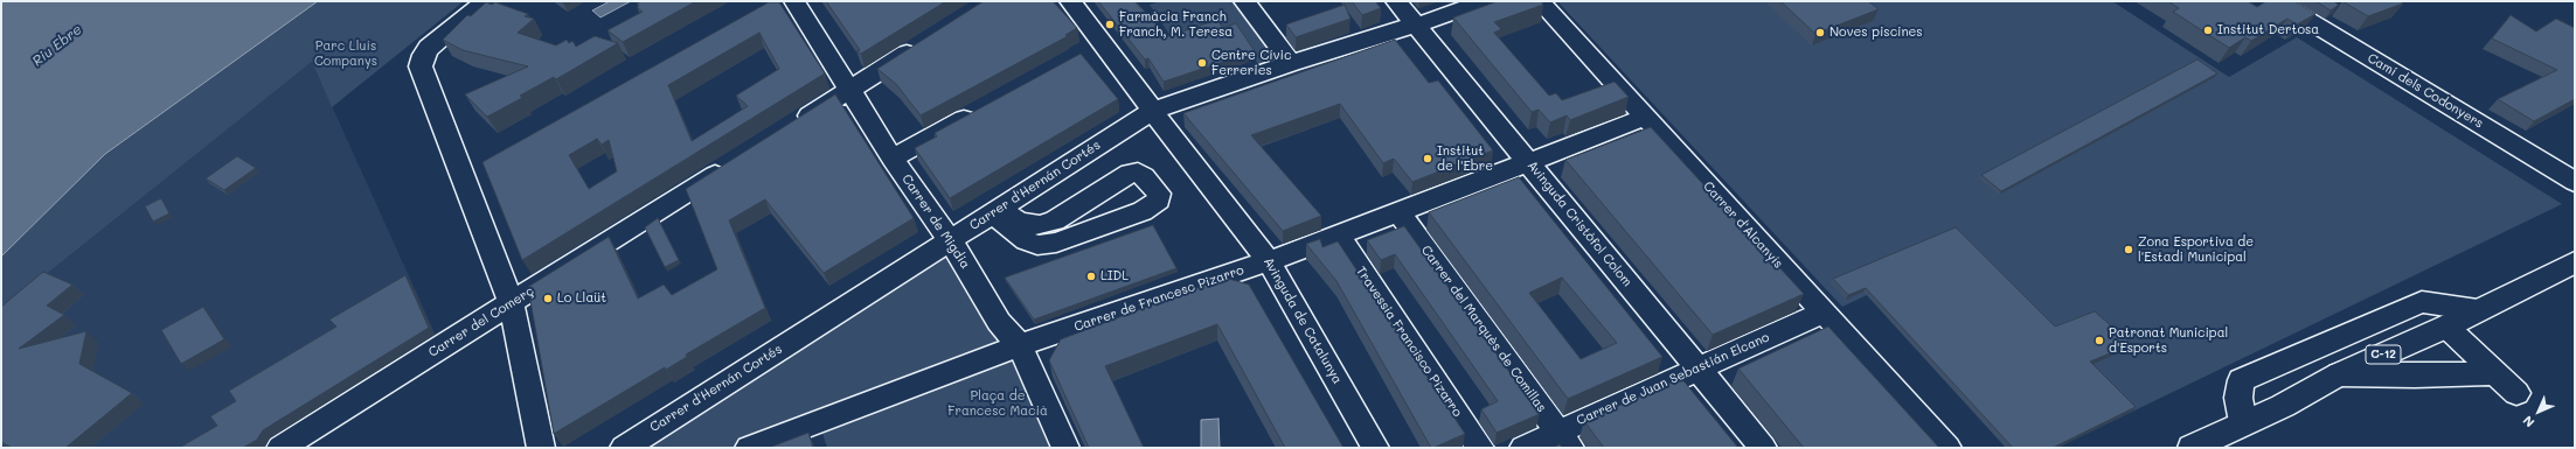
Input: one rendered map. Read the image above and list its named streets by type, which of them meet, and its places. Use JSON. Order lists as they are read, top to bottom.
{
  "streets": {
    "main road": ["C-12"],
    "street": [
      "Camí dels Codonyers",
      "Carrer d'Hernán Cortés",
      "Carrer de Migdia",
      "Avinguda Cristòfol Colom",
      "Carrer d'Alcanyís",
      "Carrer de Francesc Pizarro",
      "Avinguda de Catalunya",
      "Carrer del Comerç",
      "Carrer del Marquès de Comillas",
      "Travessia Francisco Pizarro",
      "Carrer de Juan Sebastián Elcano"
    ]
  },
  "crossings": [
    ["Carrer d'Hernán Cortés", "Carrer de Migdia"],
    ["Carrer d'Hernán Cortés", "Avinguda Cristòfol Colom"],
    ["Carrer d'Hernán Cortés", "Avinguda de Catalunya"],
    ["Carrer de Migdia", "Carrer de Francesc Pizarro"],
    ["Avinguda Cristòfol Colom", "Carrer de Francesc Pizarro"],
    ["Avinguda Cristòfol Colom", "Carrer de Juan Sebastián Elcano"],
    ["Carrer d'Alcanyís", "Carrer de Francesc Pizarro"],
    ["Carrer d'Alcanyís", "Carrer de Juan Sebastián Elcano"],
    ["Carrer de Francesc Pizarro", "Avinguda de Catalunya"],
    ["Carrer de Francesc Pizarro", "Carrer del Marquès de Comillas"],
    ["Carrer de Francesc Pizarro", "Travessia Francisco Pizarro"],
    ["Carrer del Marquès de Comillas", "Carrer de Juan Sebastián Elcano"]
  ],
  "water": ["Riu Ebre"],
  "parks": ["Parc Lluís Companys", "Plaça de Francesc Macià"],
  "places": [
    "Farmàcia Franch Franch, M. Teresa",
    "Institut Dertosa",
    "Noves piscines",
    "Centre Cívic Ferreries",
    "Institut de l'Ebre",
    "Zona Esportiva de l'Estadi Municipal",
    "LIDL",
    "Lo Llaüt",
    "Patronat Municipal d'Esports"
  ],
  "north": "bottom left"
}
